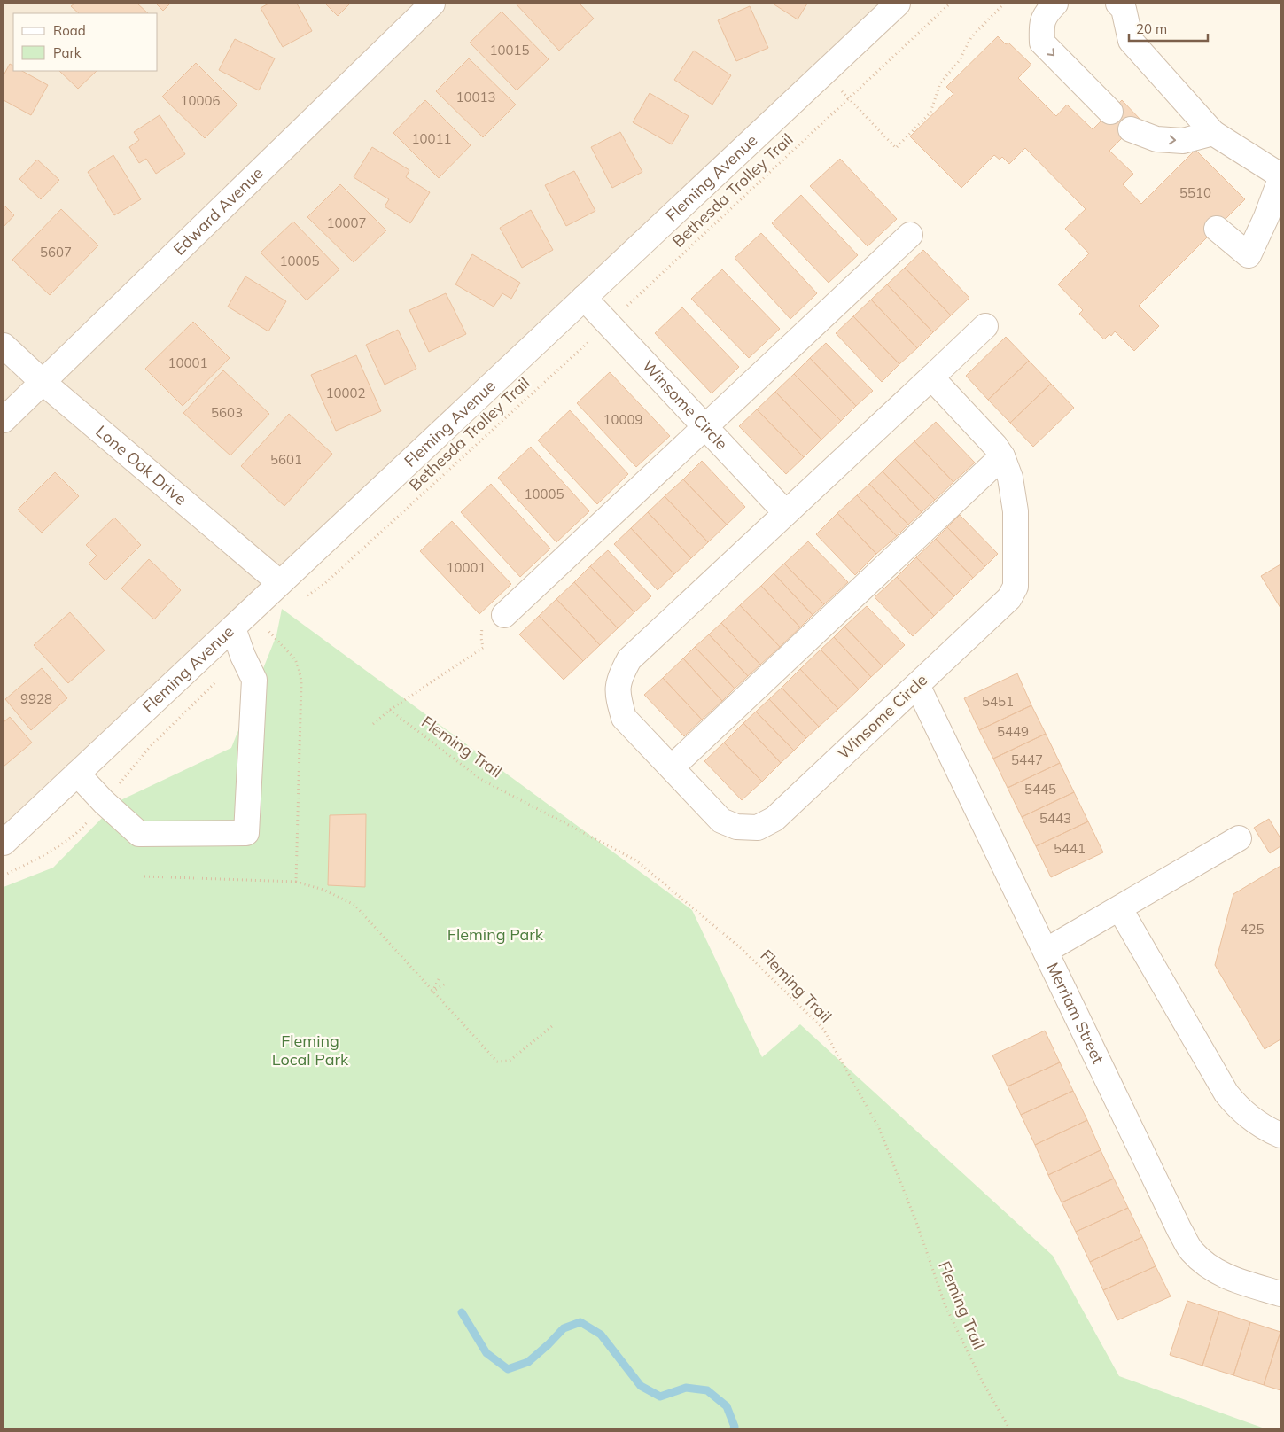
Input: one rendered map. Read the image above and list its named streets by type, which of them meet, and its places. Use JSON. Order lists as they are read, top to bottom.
{
  "streets": {
    "street": [
      "Fleming Avenue",
      "Edward Avenue",
      "Winsome Circle",
      "Lone Oak Drive",
      "Merriam Street"
    ],
    "path": ["Bethesda Trolley Trail", "Fleming Trail"]
  },
  "crossings": [
    ["Fleming Avenue", "Winsome Circle"],
    ["Fleming Avenue", "Lone Oak Drive"],
    ["Bethesda Trolley Trail", "Winsome Circle"],
    ["Edward Avenue", "Lone Oak Drive"],
    ["Winsome Circle", "Merriam Street"]
  ],
  "parks": ["Fleming Park", "Fleming Local Park"],
  "house_numbers": [
    "10015",
    "10013",
    "10006",
    "10011",
    "5510",
    "10007",
    "5607",
    "10005",
    "10001",
    "10002",
    "5603",
    "10009",
    "5601",
    "10005",
    "10001",
    "9928",
    "5451",
    "5449",
    "5447",
    "5445",
    "5443",
    "5441",
    "425"
  ],
  "legend": ["Road", "Park"],
  "scale_bar": "20 m"
}
